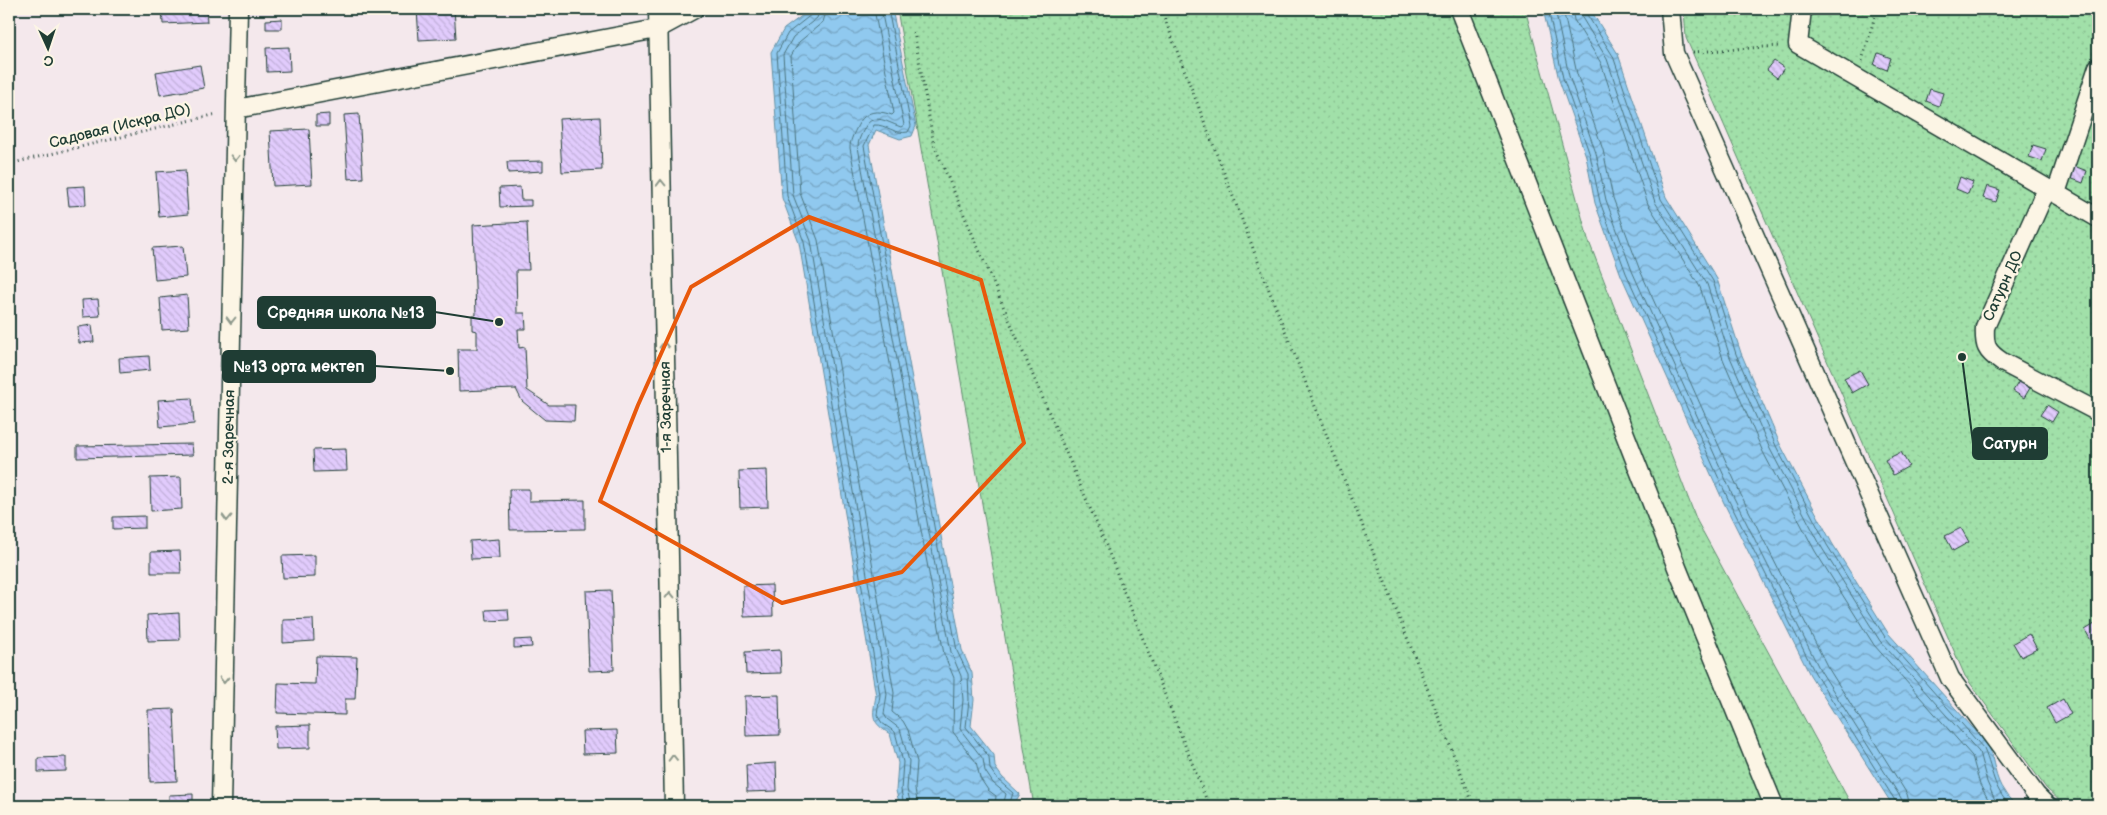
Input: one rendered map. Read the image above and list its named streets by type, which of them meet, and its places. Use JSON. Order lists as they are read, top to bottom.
{
  "streets": {
    "street": ["Сатурн ДО", "1-я Заречная", "2-я Заречная"],
    "path": ["Садовая (Искра ДО)"]
  },
  "crossings": [
    ["Садовая (Искра ДО)", "2-я Заречная"]
  ],
  "one_way": ["1-я Заречная", "2-я Заречная"],
  "places": ["Средняя школа №13", "Сатурн", "№13 орта мектеп"],
  "north": "bottom"
}
